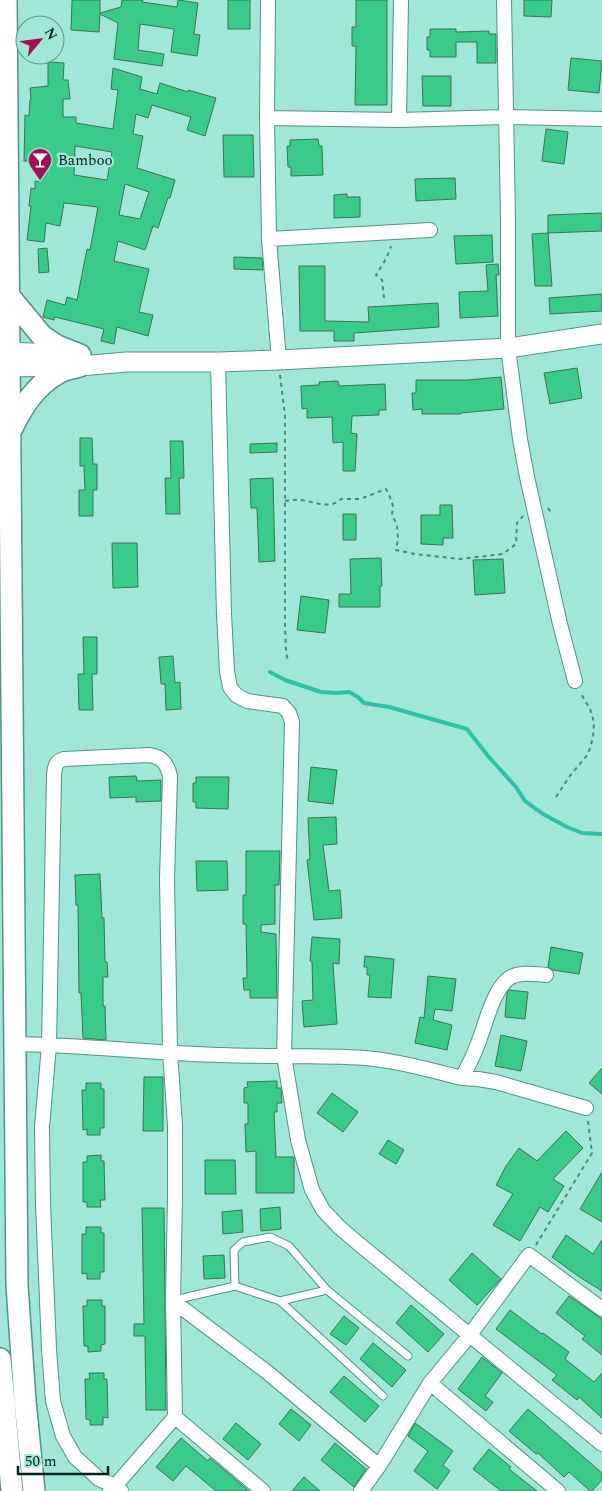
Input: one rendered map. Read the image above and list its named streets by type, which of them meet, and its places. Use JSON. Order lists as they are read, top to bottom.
{
  "places": {
    "bar": ["Bamboo"]
  },
  "scale_bar": "50 m",
  "north": "top right"
}
